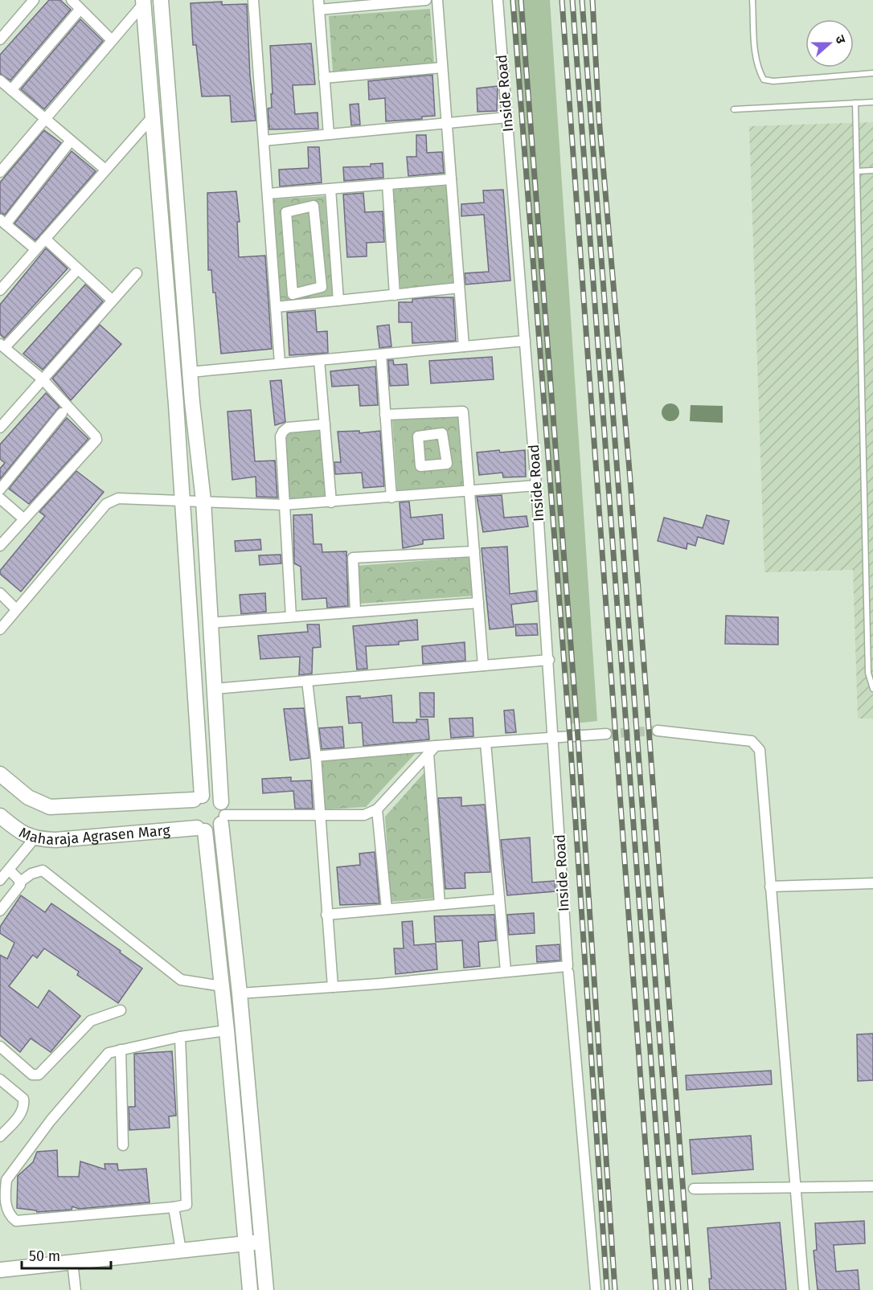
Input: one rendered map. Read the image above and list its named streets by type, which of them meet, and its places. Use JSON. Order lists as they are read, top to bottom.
{
  "streets": {
    "street": ["Inside Road", "Maharaja Agrasen Marg"]
  },
  "scale_bar": "50 m",
  "north": "right"
}
